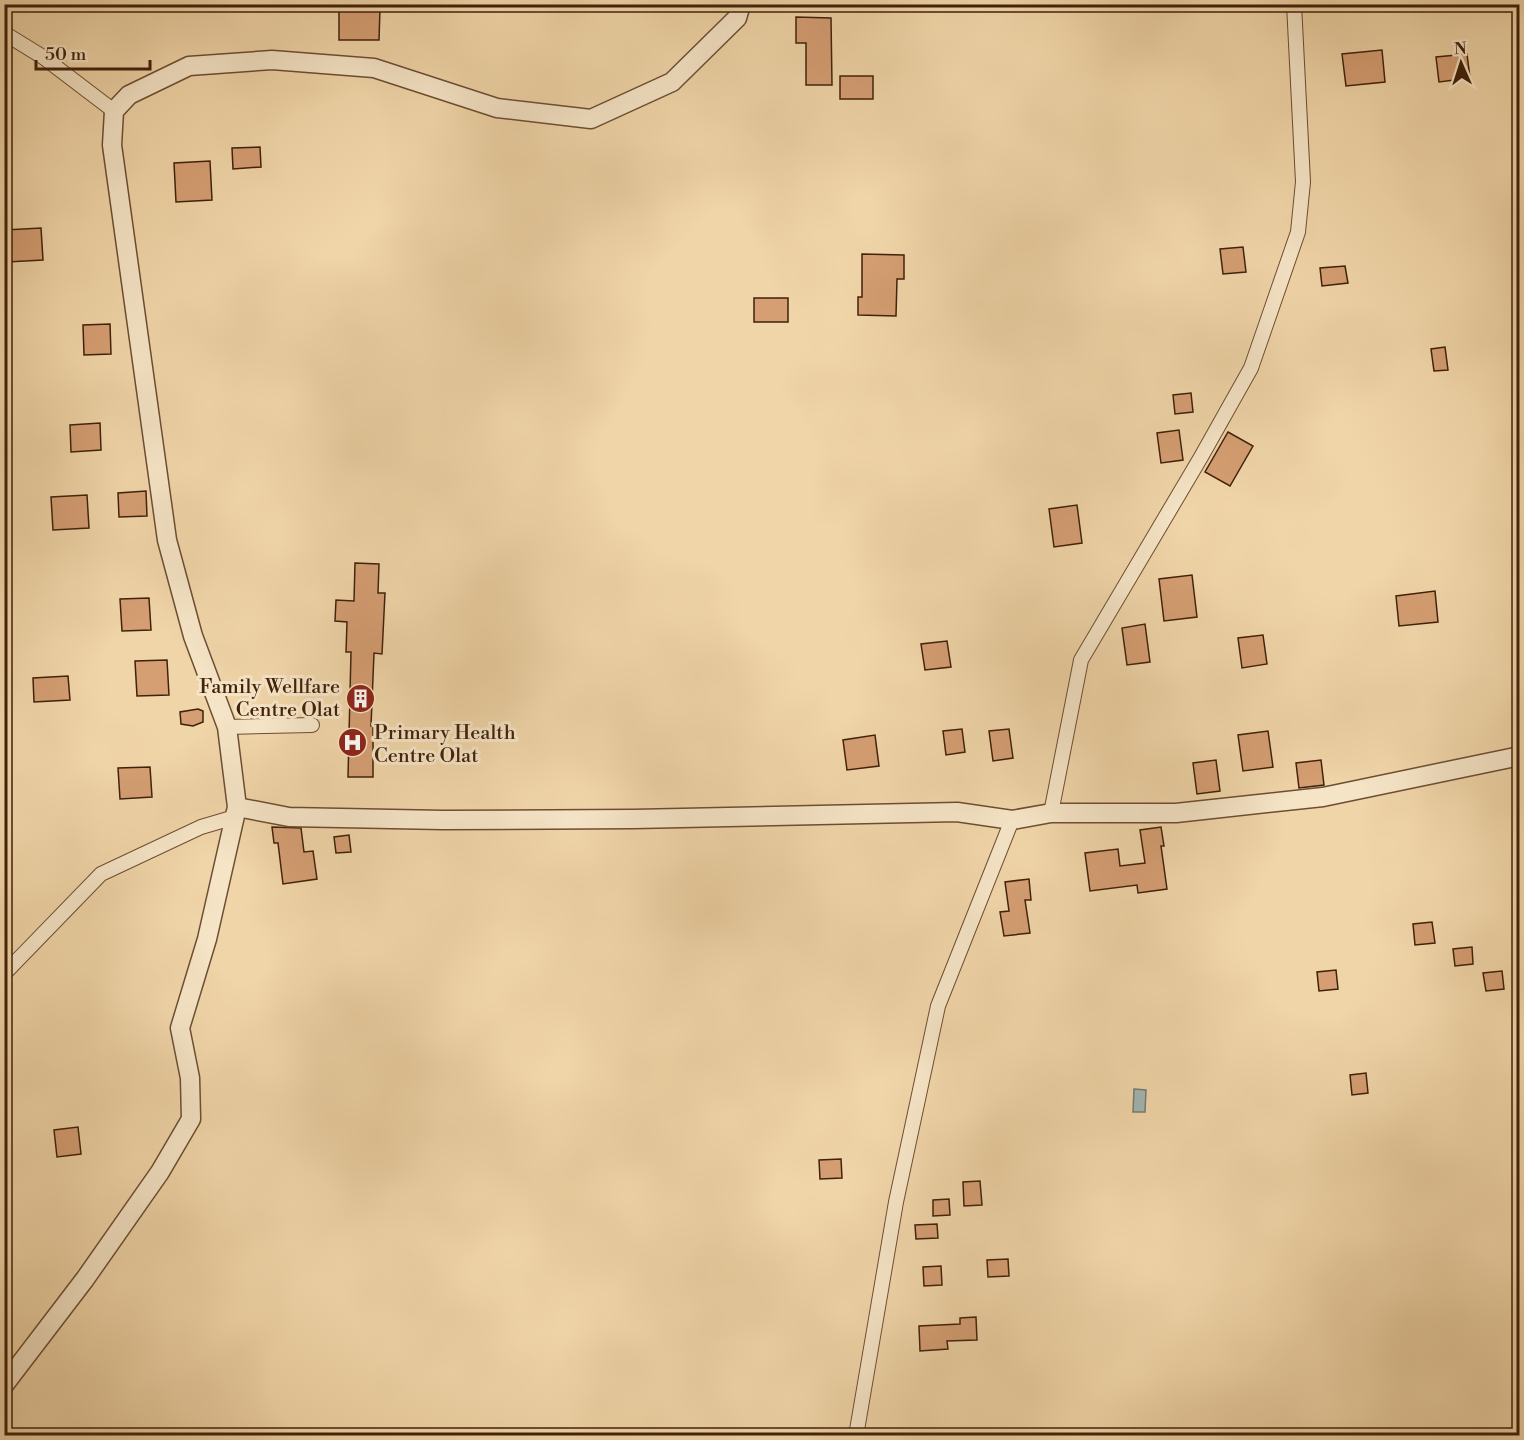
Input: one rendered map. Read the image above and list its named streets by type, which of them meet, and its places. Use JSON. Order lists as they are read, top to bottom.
{
  "places": {
    "building": ["Family Wellfare Centre Olat"],
    "hospital": ["Primary Health Centre Olat"]
  },
  "scale_bar": "50 m",
  "north": "top"
}
